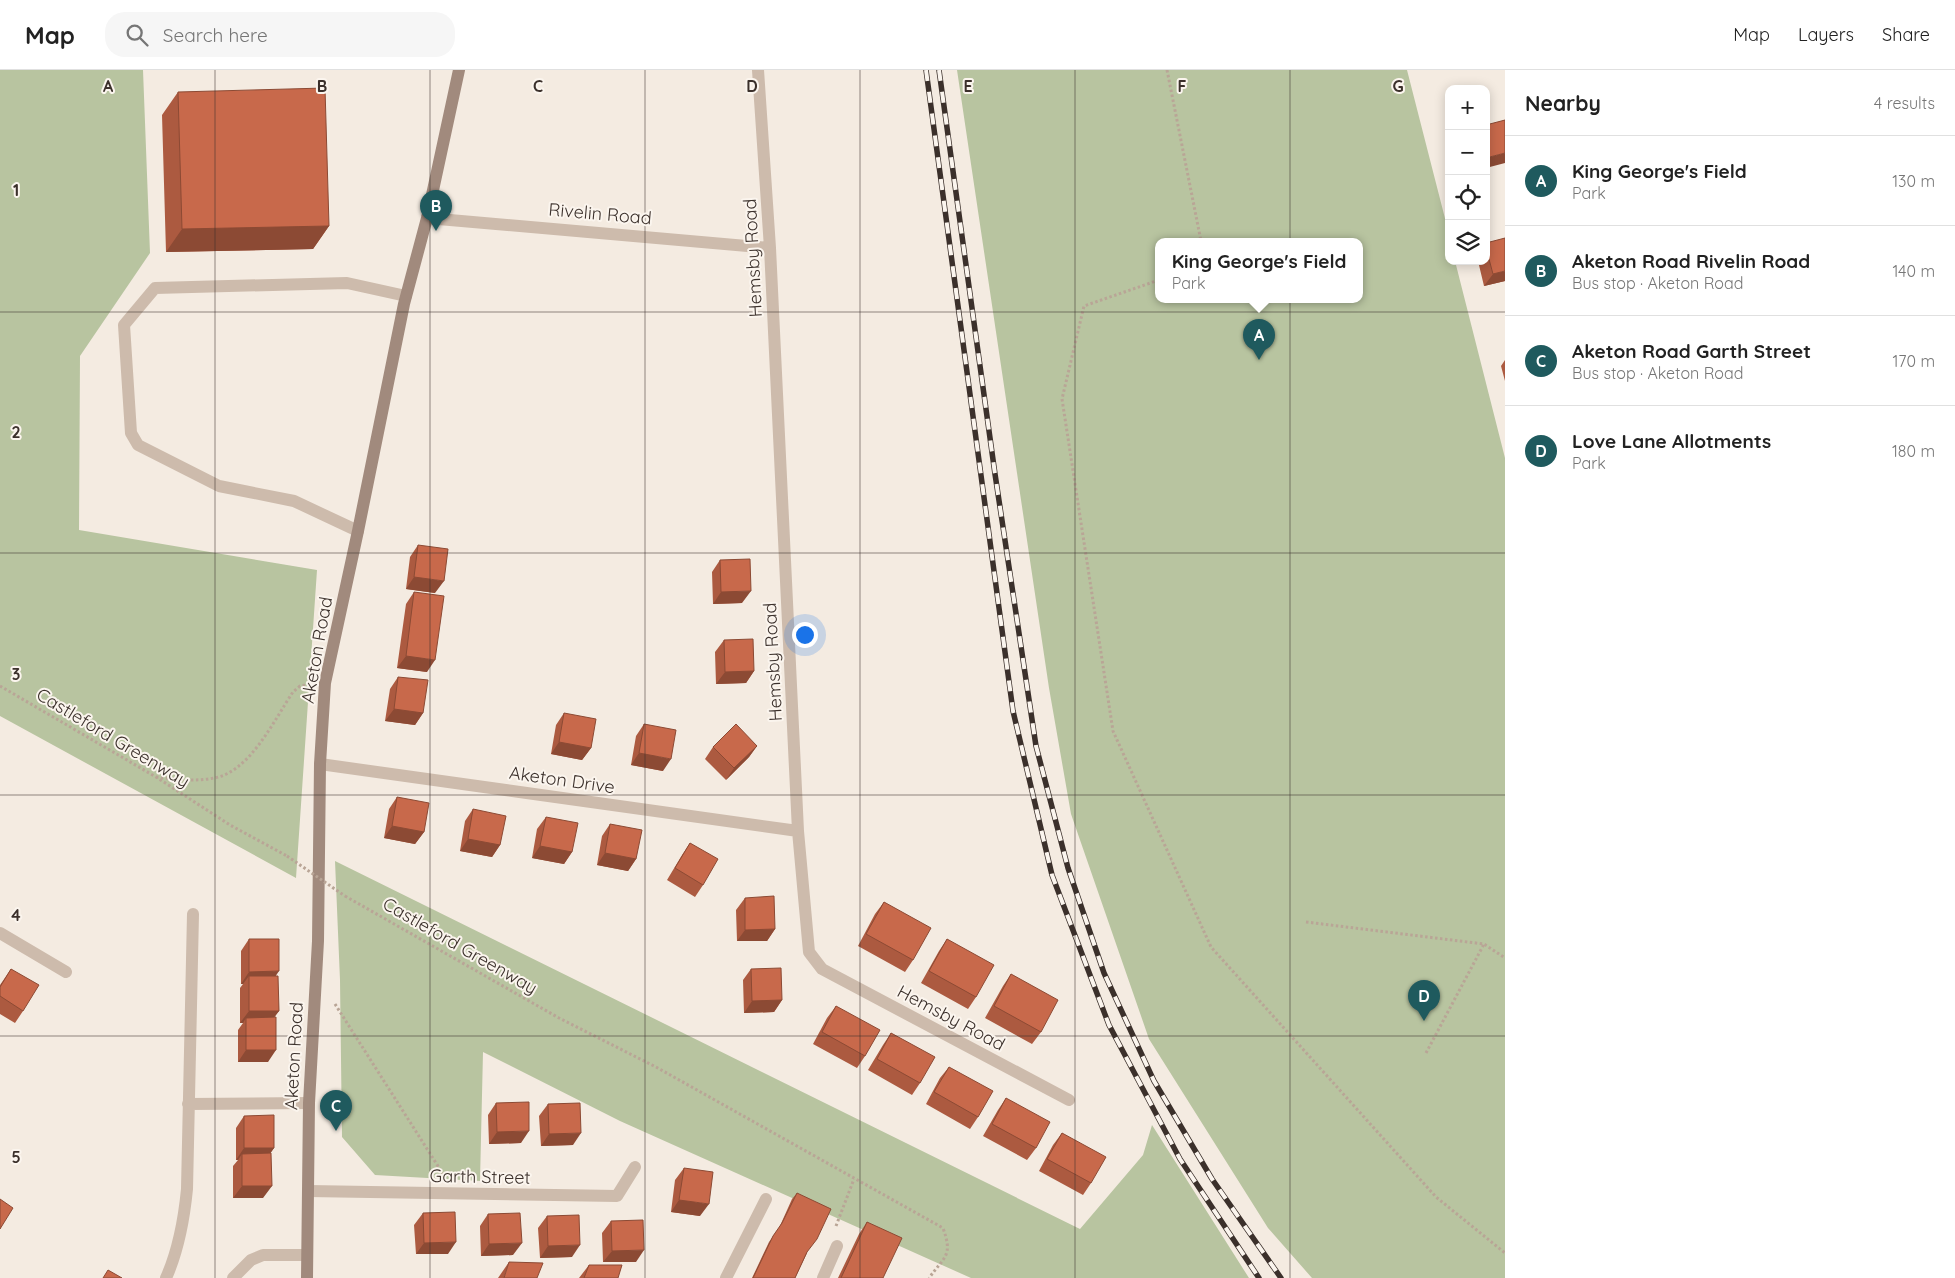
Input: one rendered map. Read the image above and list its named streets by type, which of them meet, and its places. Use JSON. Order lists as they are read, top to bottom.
{
  "streets": {
    "main road": ["Aketon Road"],
    "street": [
      "Rivelin Road",
      "Hemsby Road",
      "Aketon Drive",
      "Garth Street"
    ],
    "path": ["Castleford Greenway"]
  },
  "crossings": [
    ["Rivelin Road", "Hemsby Road"],
    ["Rivelin Road", "Aketon Road"],
    ["Hemsby Road", "Aketon Drive"],
    ["Aketon Road", "Aketon Drive"],
    ["Aketon Road", "Garth Street"]
  ],
  "page": {
    "header": "Map",
    "search": "Search here",
    "nav": ["Map", "Layers", "Share"],
    "heading": ["Nearby", "4 results"],
    "map_buttons": ["+", "−"],
    "list": [
      {
        "mark": "A",
        "name": "King George's Field",
        "note": "Park",
        "value": "130 m"
      },
      {
        "mark": "B",
        "name": "Aketon Road Rivelin Road",
        "note": "Bus stop · Aketon Road",
        "value": "140 m"
      },
      {
        "mark": "C",
        "name": "Aketon Road Garth Street",
        "note": "Bus stop · Aketon Road",
        "value": "170 m"
      },
      {
        "mark": "D",
        "name": "Love Lane Allotments",
        "note": "Park",
        "value": "180 m"
      }
    ],
    "pins": [
      "B",
      "A",
      "D",
      "C"
    ],
    "popup": ["King George's Field", "Park"]
  },
  "grid": {
    "columns": [
      "A",
      "B",
      "C",
      "D",
      "E",
      "F",
      "G"
    ],
    "rows": [
      "1",
      "2",
      "3",
      "4",
      "5"
    ]
  }
}
